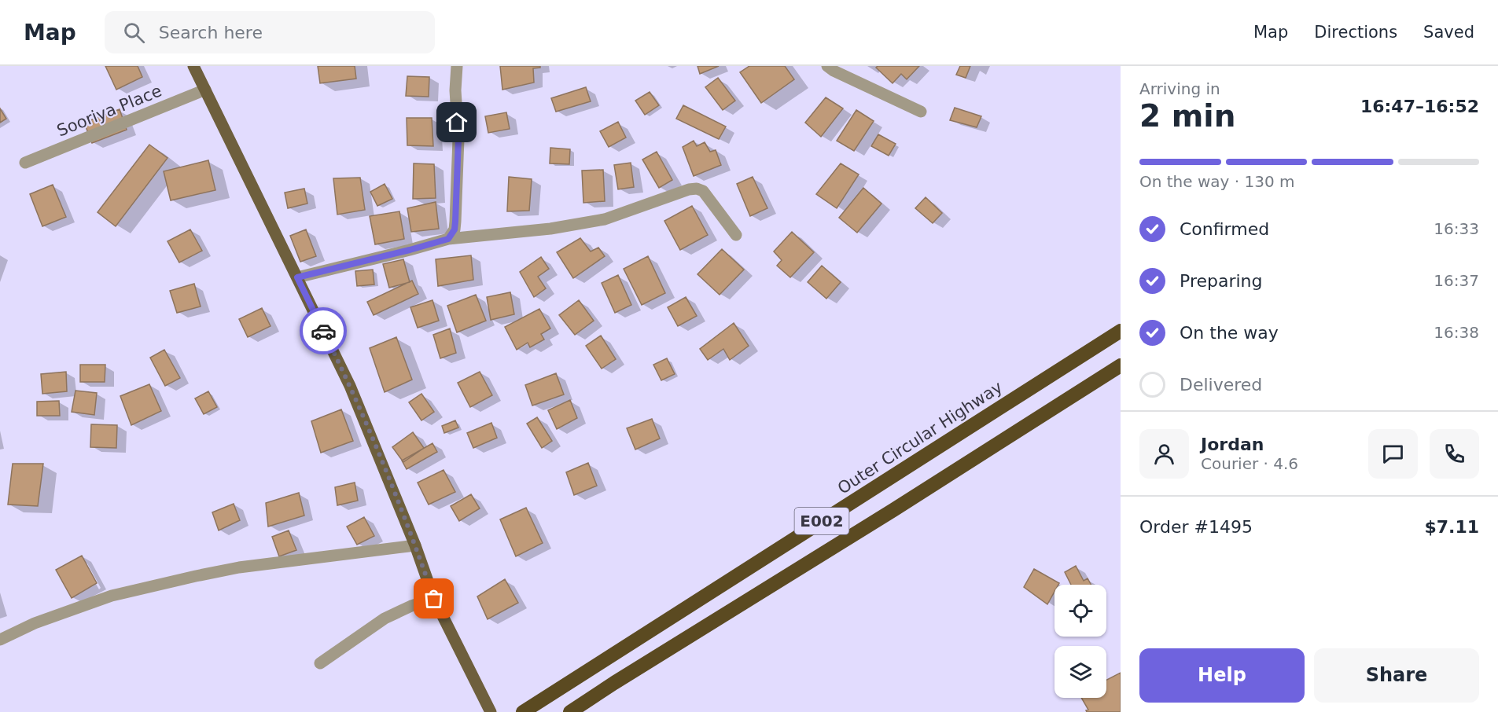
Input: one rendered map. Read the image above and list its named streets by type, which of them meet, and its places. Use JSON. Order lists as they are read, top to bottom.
{
  "streets": {
    "highway": ["Outer Circular Highway", "E002"],
    "street": ["Sooriya Place"]
  },
  "page": {
    "header": "Map",
    "search": "Search here",
    "nav": ["Map", "Directions", "Saved"],
    "heading": ["2 min", "Arriving in", "16:47–16:52"],
    "panel": [
      "Jordan",
      "Courier · 4.6",
      "Order #1495",
      "$7.11"
    ],
    "bar": "On the way · 130 m",
    "list": [
      ["Confirmed", "16:33"],
      ["Preparing", "16:37"],
      ["On the way", "16:38"],
      "Delivered"
    ],
    "buttons": ["Help", "Share"]
  }
}
